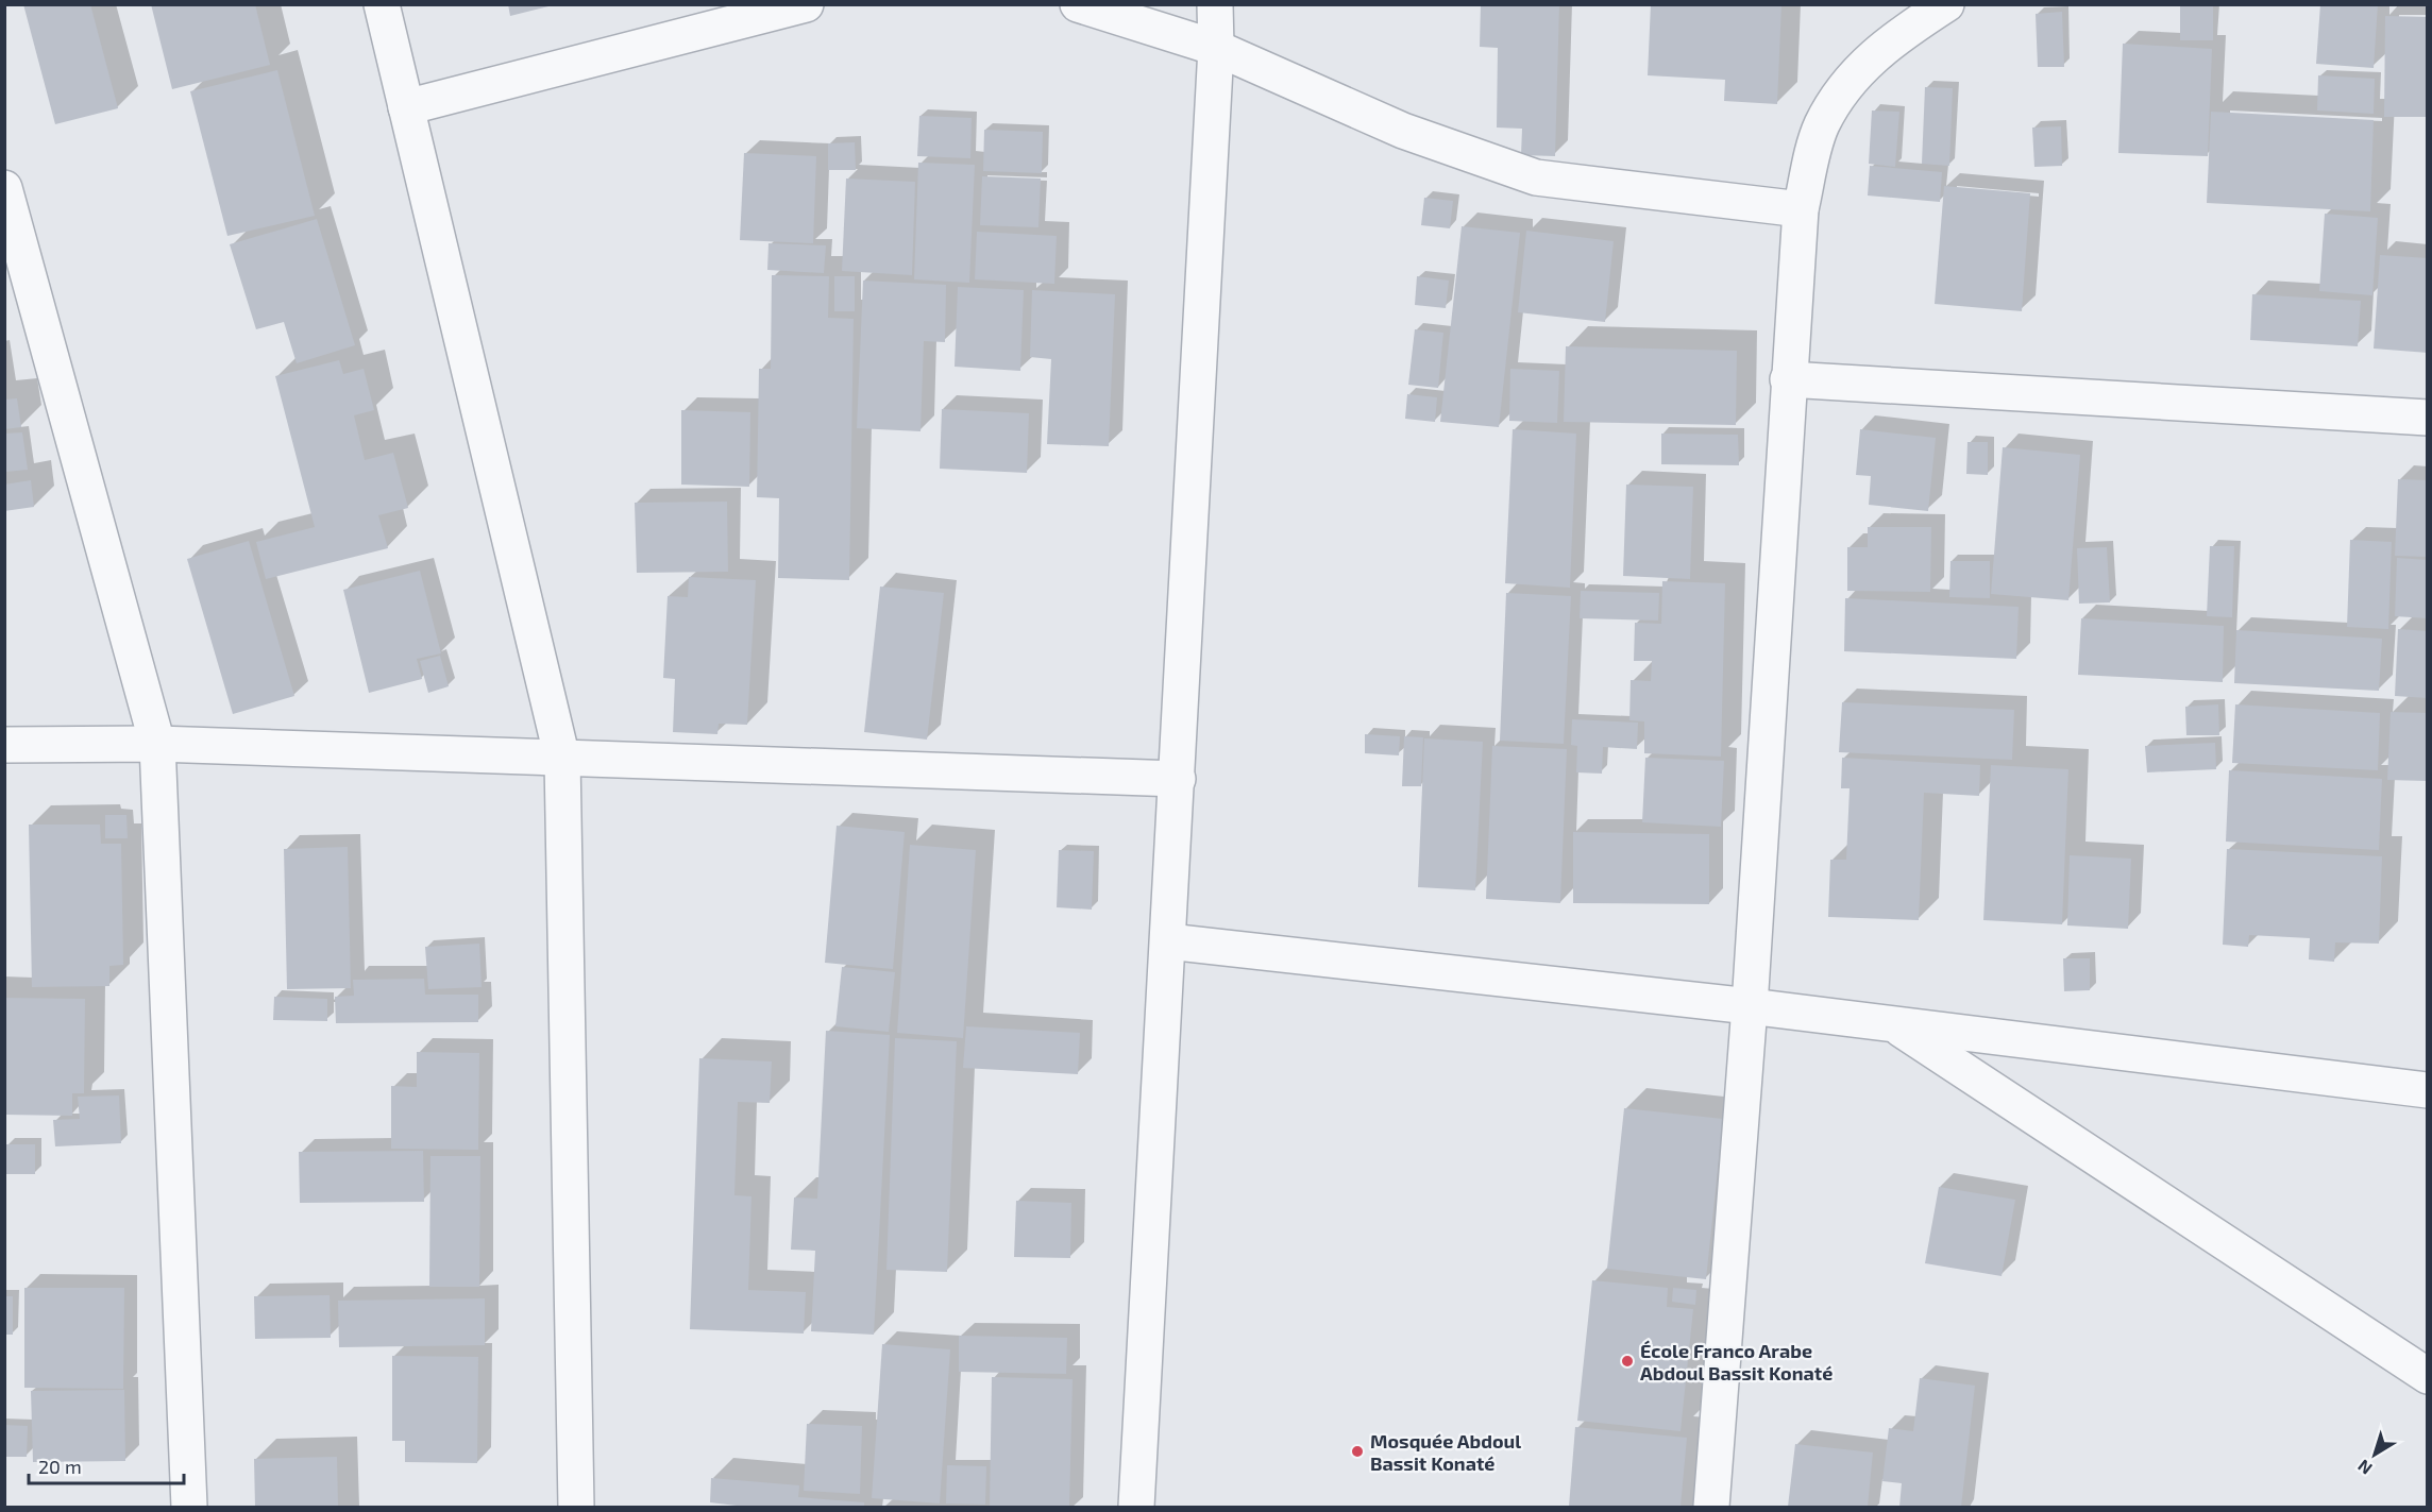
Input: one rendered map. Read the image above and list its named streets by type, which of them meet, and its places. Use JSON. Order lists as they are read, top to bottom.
{
  "places": ["École Franco Arabe Abdoul Bassit Konaté", "Mosquée Abdoul Bassit Konaté"],
  "scale_bar": "20 m",
  "north": "bottom left"
}
